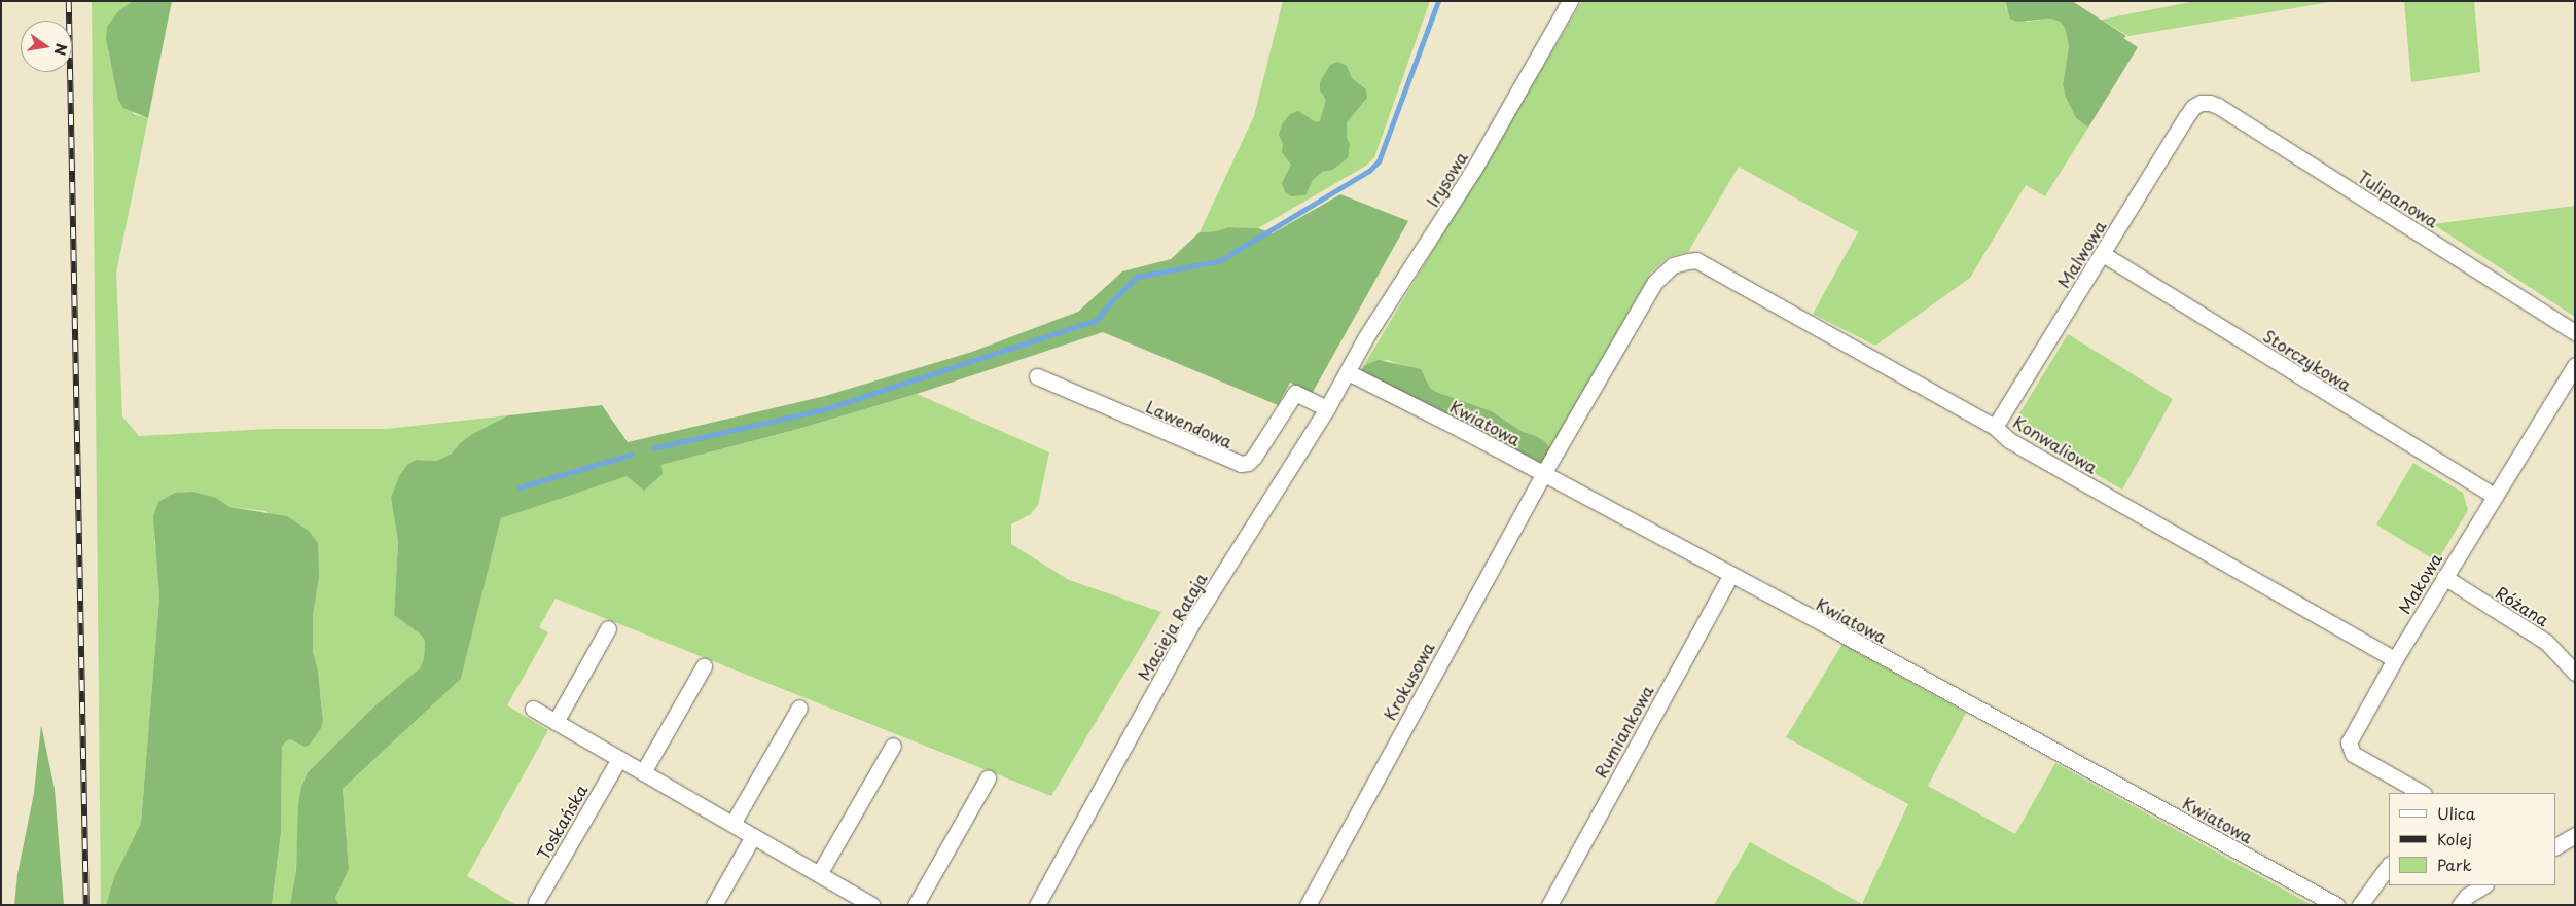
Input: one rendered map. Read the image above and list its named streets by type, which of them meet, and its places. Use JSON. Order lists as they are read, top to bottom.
{
  "streets": {
    "street": [
      "Irysowa",
      "Tulipanowa",
      "Malwowa",
      "Storczykowa",
      "Kwiatowa",
      "Lawendowa",
      "Konwaliowa",
      "Makowa",
      "Różana",
      "Macieja Rataja",
      "Krokusowa",
      "Rumiankowa",
      "Toskańska"
    ]
  },
  "crossings": [
    ["Irysowa", "Kwiatowa"],
    ["Irysowa", "Macieja Rataja"],
    ["Tulipanowa", "Malwowa"],
    ["Malwowa", "Storczykowa"],
    ["Malwowa", "Konwaliowa"],
    ["Storczykowa", "Makowa"],
    ["Kwiatowa", "Macieja Rataja"],
    ["Kwiatowa", "Krokusowa"],
    ["Kwiatowa", "Rumiankowa"],
    ["Lawendowa", "Macieja Rataja"],
    ["Konwaliowa", "Makowa"],
    ["Konwaliowa", "Krokusowa"],
    ["Makowa", "Różana"]
  ],
  "legend": ["Ulica", "Kolej", "Park"],
  "north": "right"
}
